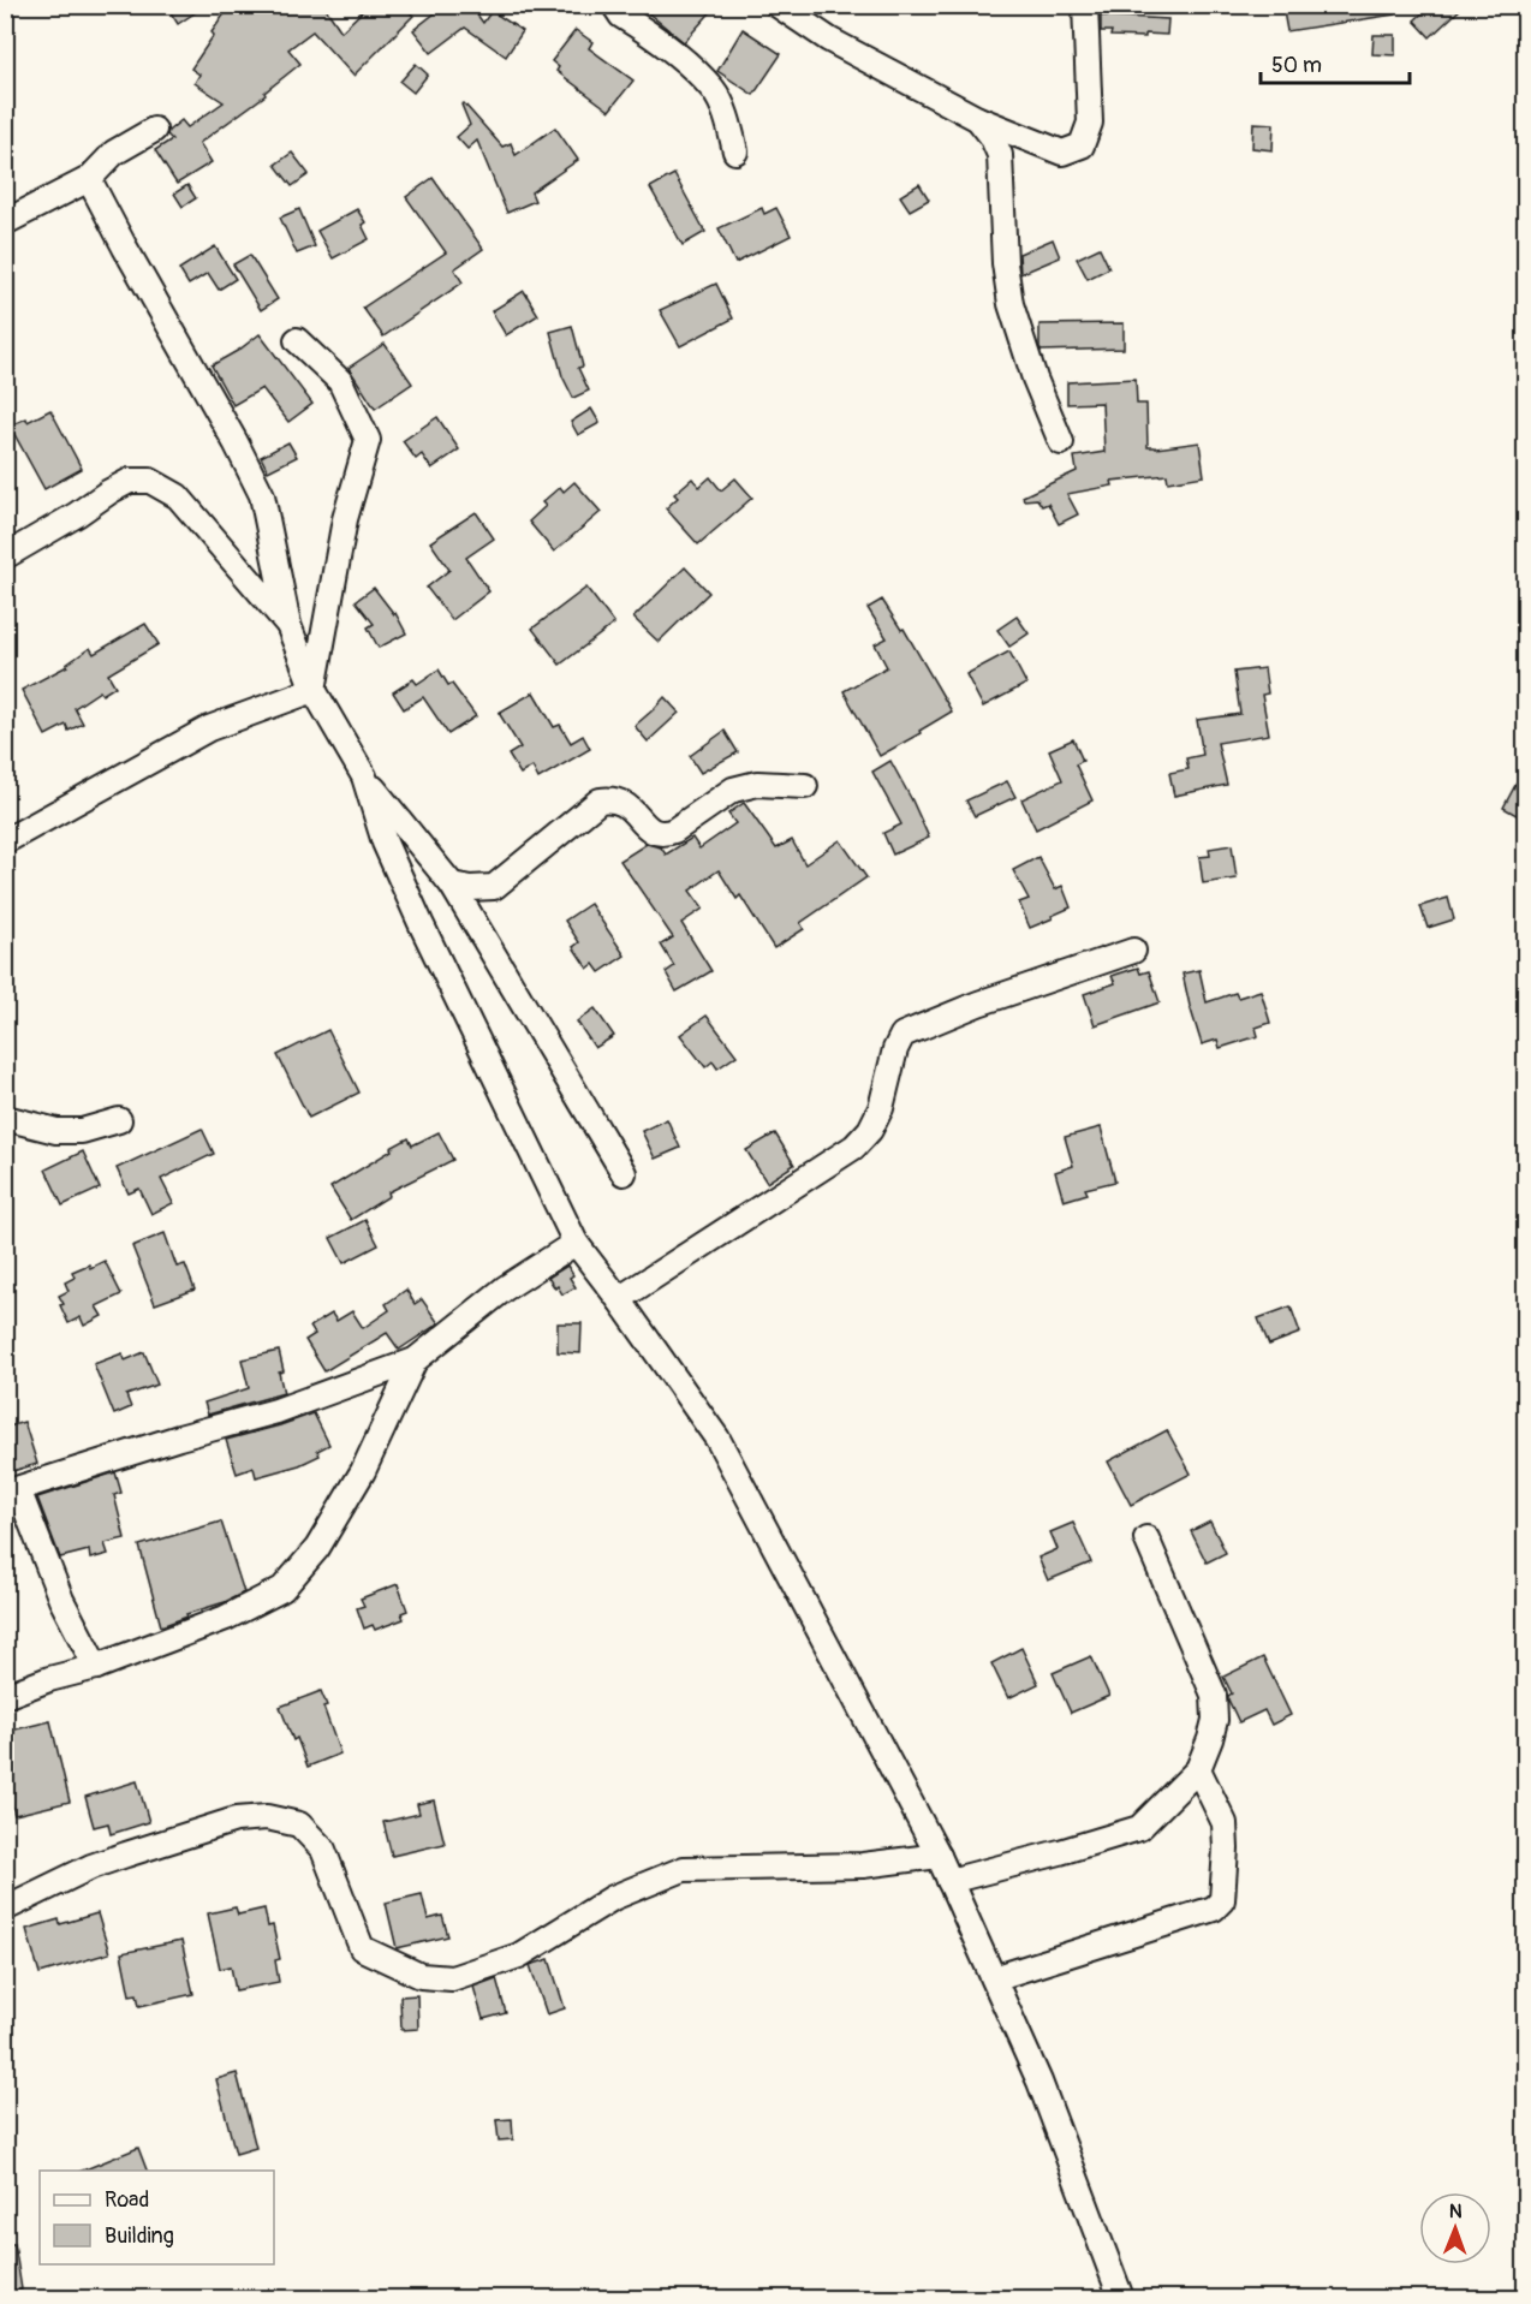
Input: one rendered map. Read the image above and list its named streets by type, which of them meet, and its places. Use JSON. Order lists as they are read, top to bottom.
{
  "legend": ["Road", "Building"],
  "scale_bar": "50 m",
  "north": "top"
}
